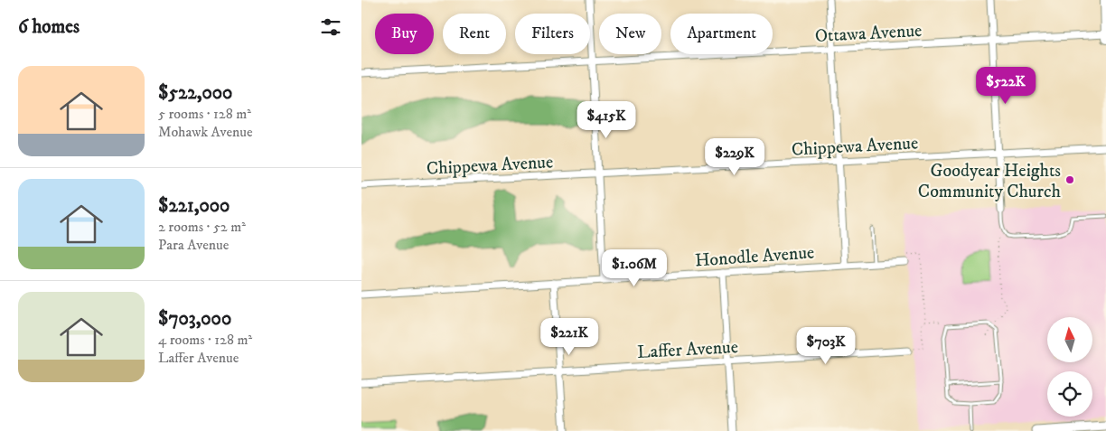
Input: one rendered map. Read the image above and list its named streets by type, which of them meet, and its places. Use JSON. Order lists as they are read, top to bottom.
{
  "streets": {
    "street": [
      "Ottawa Avenue",
      "Chippewa Avenue",
      "Honodle Avenue",
      "Laffer Avenue"
    ]
  },
  "places": ["Goodyear Heights Community Church"],
  "north": "top",
  "page": {
    "heading": "6 homes",
    "chip": [
      "Buy",
      "Rent",
      "Filters",
      "New",
      "Apartment"
    ],
    "list": [
      {
        "name": "$522,000",
        "note": "5 rooms · 128 m² · Mohawk Avenue"
      },
      {
        "name": "$221,000",
        "note": "2 rooms · 52 m² · Para Avenue"
      },
      {
        "name": "$703,000",
        "note": "4 rooms · 128 m² · Laffer Avenue"
      }
    ],
    "price": [
      "$522K",
      "$415K",
      "$229K",
      "$1.06M",
      "$221K",
      "$703K"
    ]
  }
}
